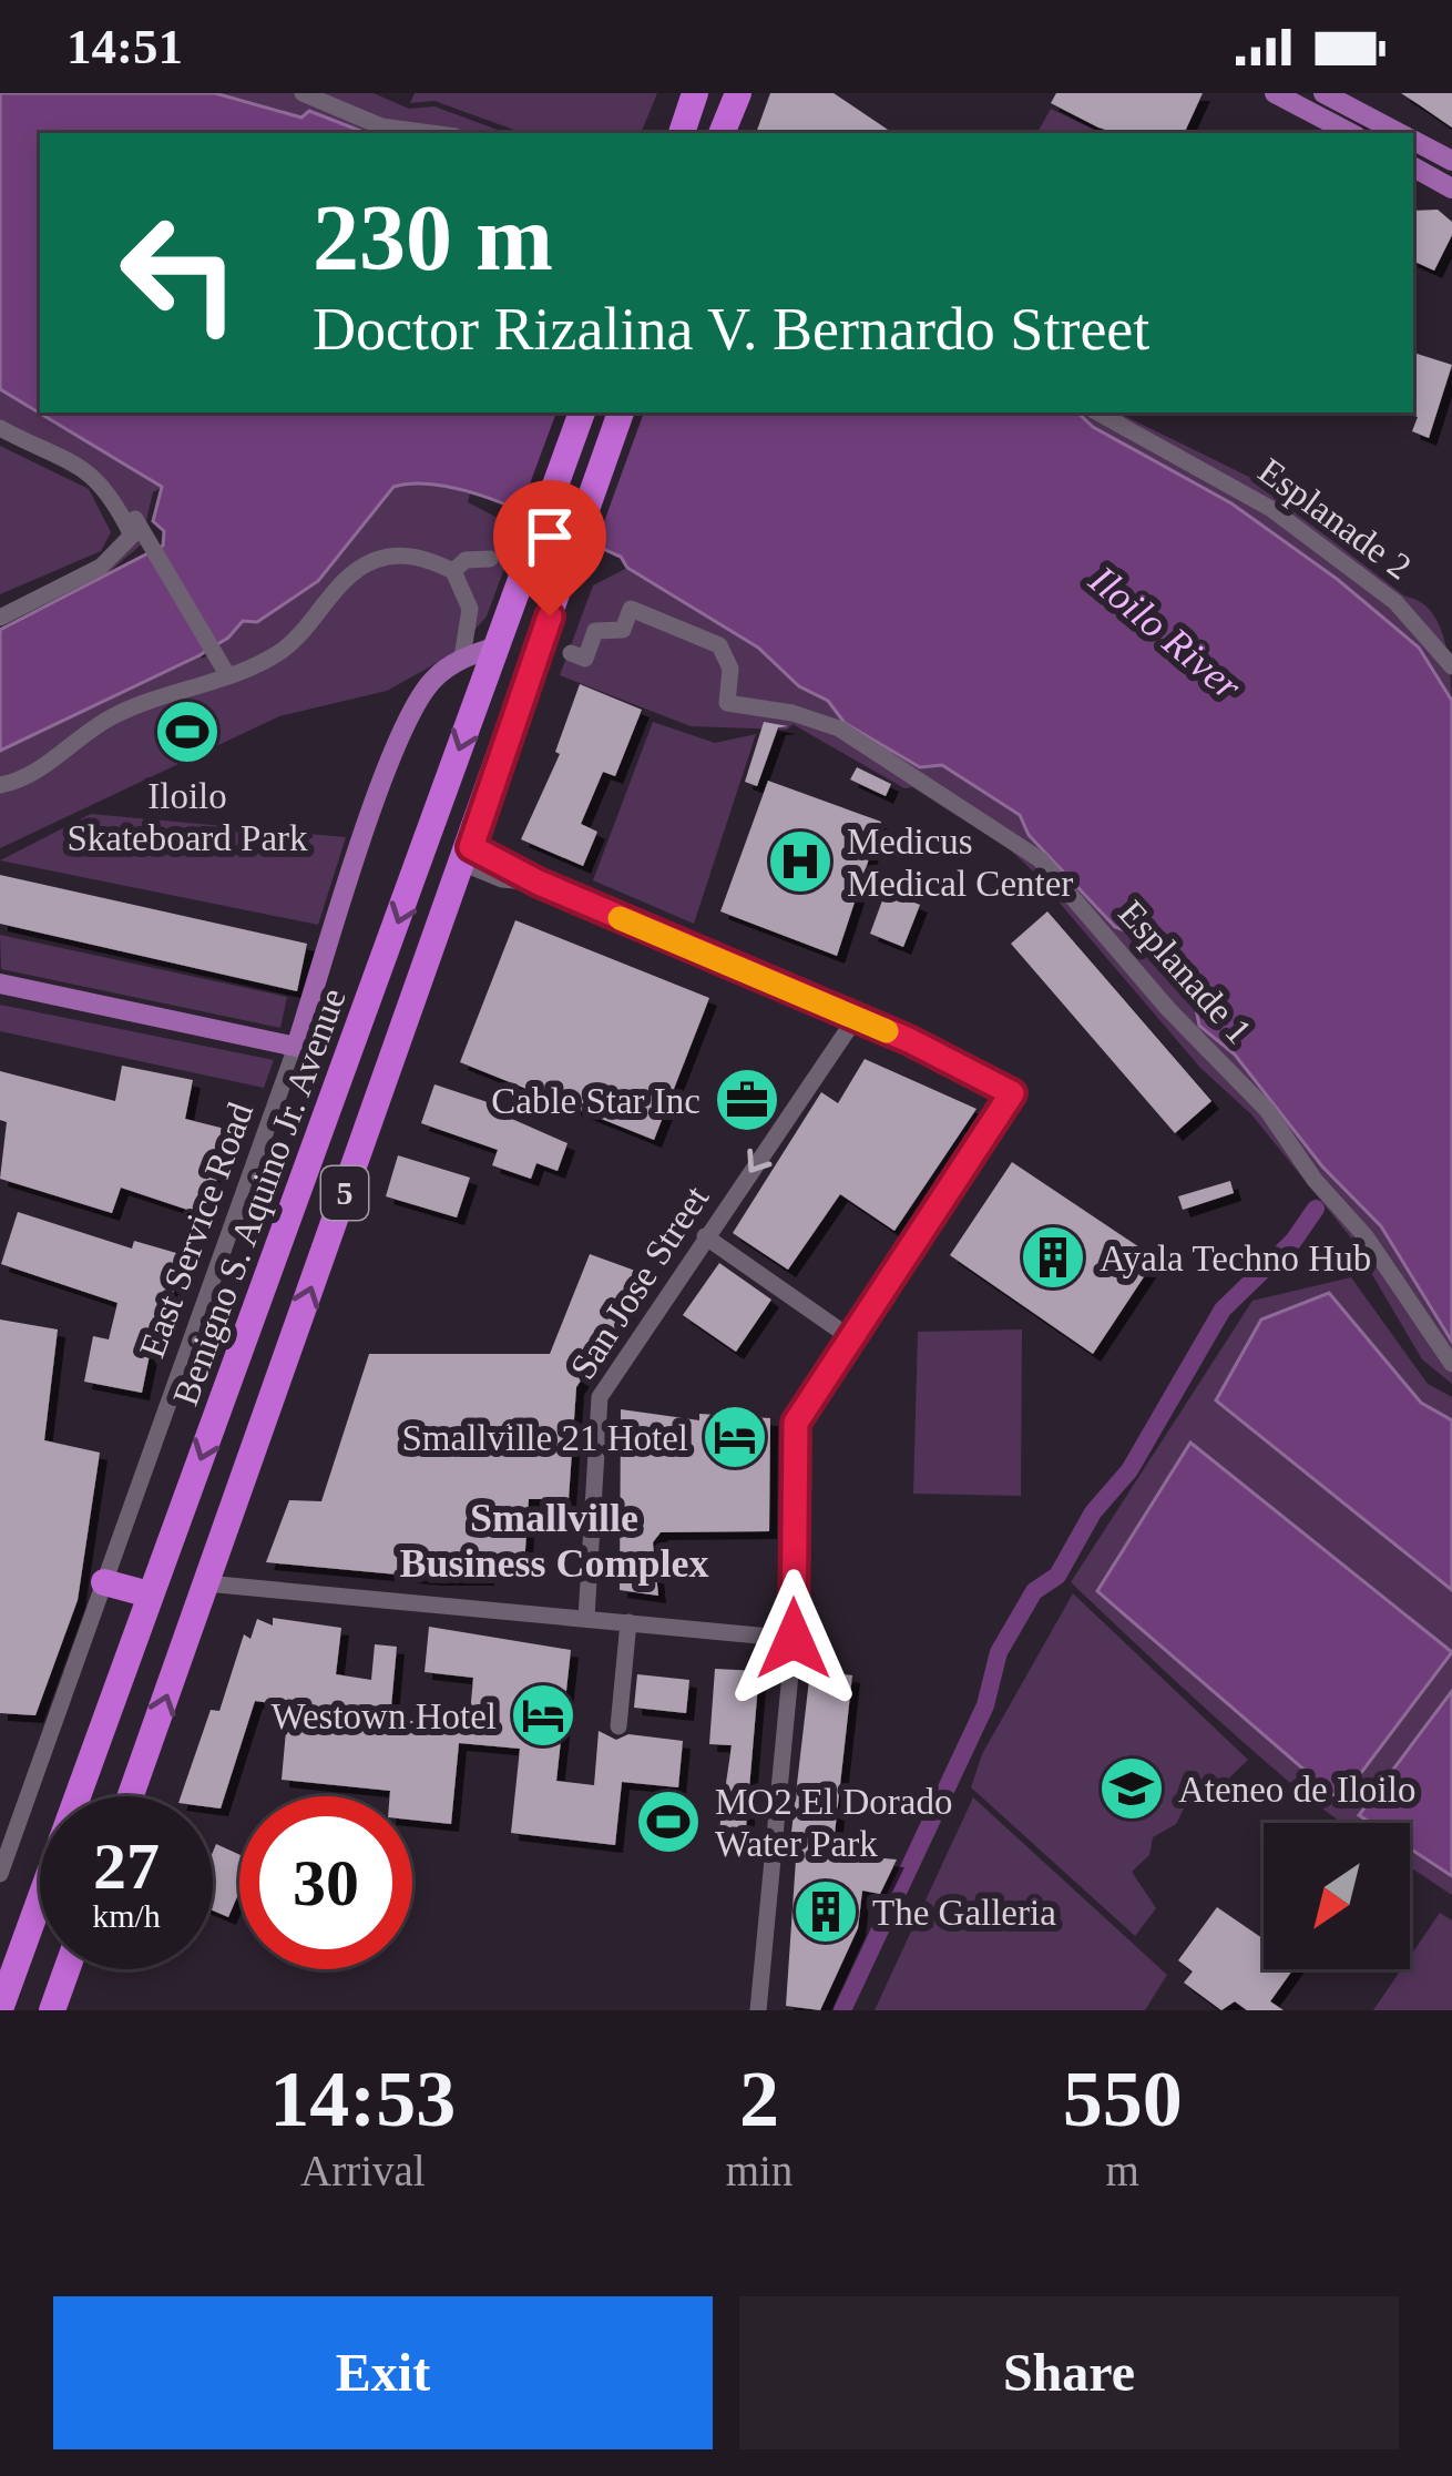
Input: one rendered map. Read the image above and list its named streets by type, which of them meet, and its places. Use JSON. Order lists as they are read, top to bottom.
{
  "streets": {
    "highway": ["5", "Benigno S. Aquino Jr. Avenue"],
    "main road": ["East Service Road"],
    "street": ["Esplanade 2", "Esplanade 1", "San Jose Street"]
  },
  "one_way": ["San Jose Street"],
  "districts": ["Smallville Business Complex"],
  "water": ["Iloilo River"],
  "places": {
    "sports": ["Iloilo Skateboard Park", "MO2 El Dorado Water Park"],
    "hospital": ["Medicus Medical Center"],
    "office": ["Cable Star Inc"],
    "building": ["Ayala Techno Hub", "The Galleria"],
    "hotel": ["Smallville 21 Hotel", "Westown Hotel"],
    "school or university": ["Ateneo de Iloilo"]
  },
  "north": "bottom left",
  "page": {
    "status": "14:51",
    "turn": ["230 m", "Doctor Rizalina V. Bernardo Street"],
    "speed": "27 km/h",
    "limit": "30",
    "eta": [
      "14:53",
      "Arrival",
      "2",
      "min",
      "550",
      "m"
    ],
    "buttons": ["Exit", "Share"]
  }
}
